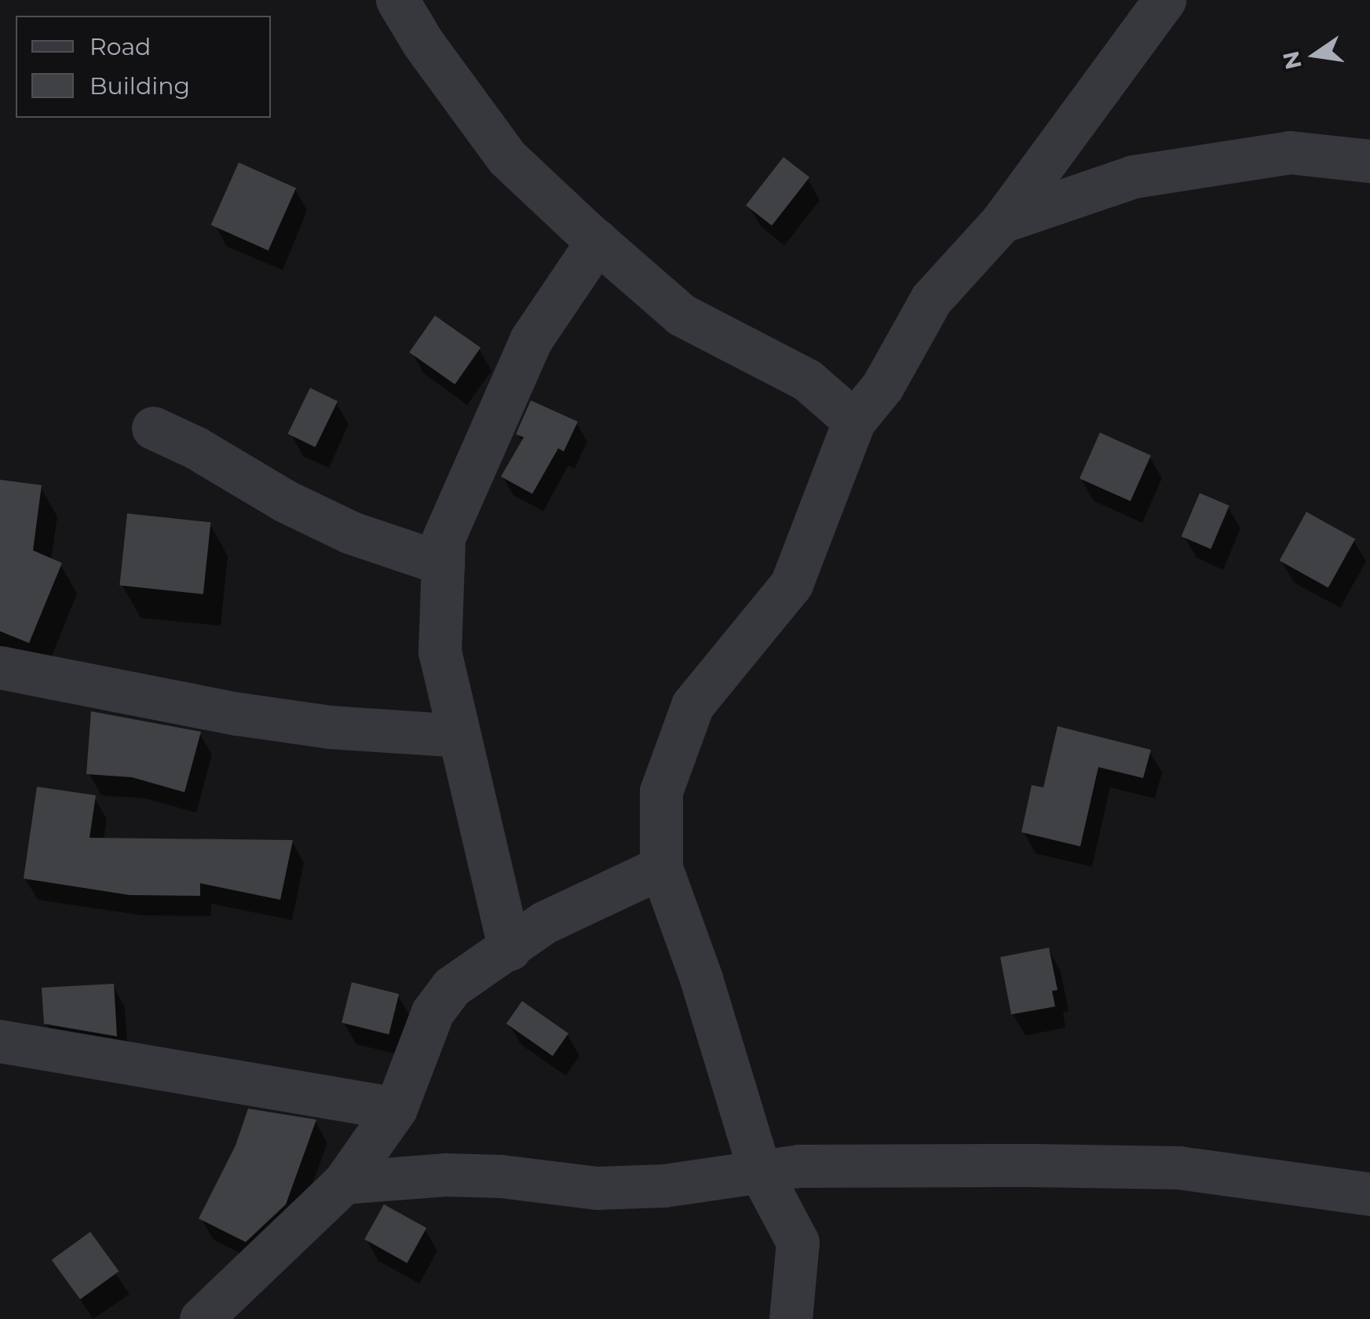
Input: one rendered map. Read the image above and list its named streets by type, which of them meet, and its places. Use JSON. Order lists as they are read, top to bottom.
{
  "legend": ["Road", "Building"],
  "north": "left"
}
